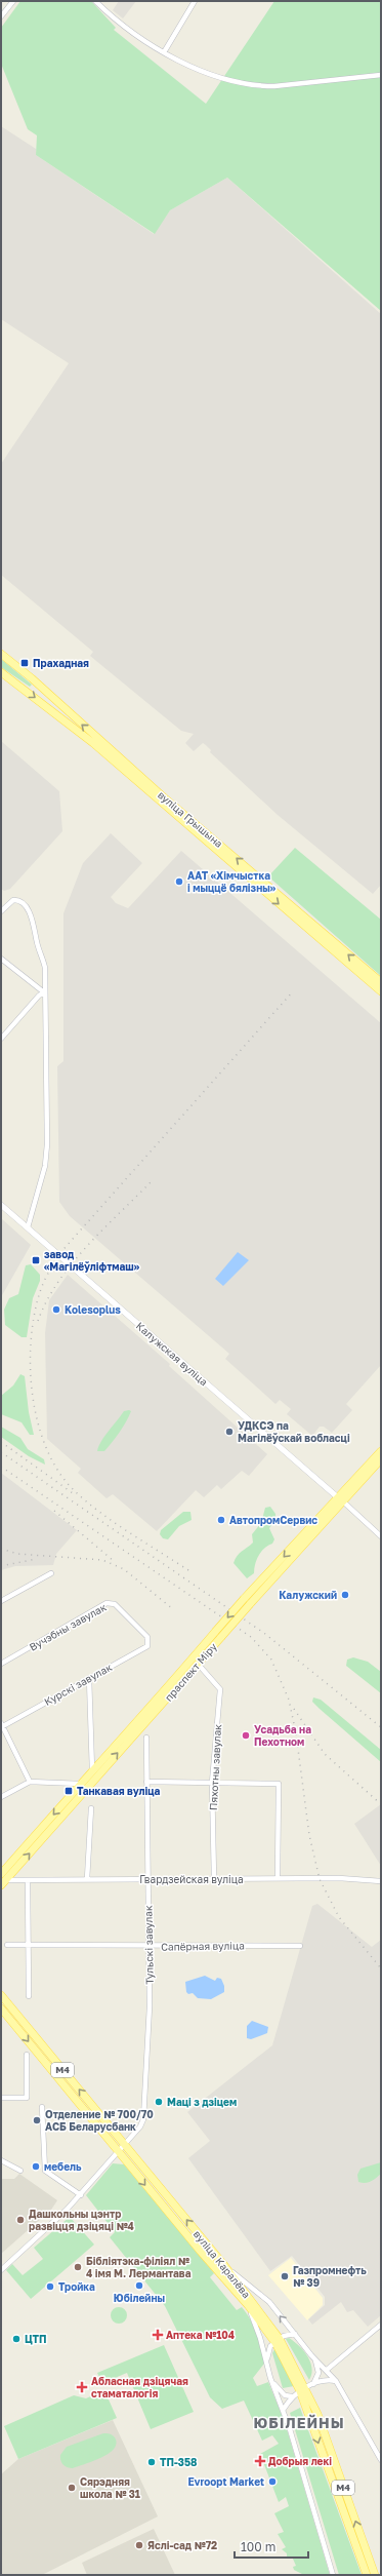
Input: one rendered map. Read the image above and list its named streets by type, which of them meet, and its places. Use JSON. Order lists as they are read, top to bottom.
{
  "streets": {
    "main road": [
      "вуліца Грышына",
      "праспект Міру",
      "М4",
      "вуліца Каралёва"
    ],
    "street": [
      "Калужская вуліца",
      "Вучэбны завулак",
      "Курскі завулак",
      "Пяхотны завулак",
      "Гвардзейская вуліца",
      "Тульскі завулак",
      "Сапёрная вуліца"
    ]
  },
  "crossings": [
    ["Калужская вуліца", "праспект Міру"],
    ["Вучэбны завулак", "Курскі завулак"],
    ["праспект Міру", "Пяхотны завулак"],
    ["праспект Міру", "Гвардзейская вуліца"],
    ["Пяхотны завулак", "Гвардзейская вуліца"],
    ["Гвардзейская вуліца", "Тульскі завулак"],
    ["Тульскі завулак", "Сапёрная вуліца"],
    ["Тульскі завулак", "вуліца Каралёва"]
  ],
  "districts": ["ЮБІЛЕЙНЫ"],
  "places": {
    "transit": ["Прахадная", "завод «Магілёўліфтмаш»", "Танкавая вуліца"],
    "other": [
      "ААТ «Хімчыстка і мыццё бялізны»",
      "Kolesoplus",
      "УДКСЭ па Магілёўскай вобласці",
      "АвтопромСервис",
      "Калужский",
      "Усадьба на Пехотном",
      "Маці з дзіцем",
      "Отделение № 700/70 АСБ Беларусбанк",
      "мебель",
      "Дашкольны цэнтр развіцця дзіцяці №4",
      "Бібліятэка-філіял № 4 імя М. Лермантава",
      "Газпромнефть № 39",
      "Юбілейны",
      "Тройка",
      "ЦТП",
      "ТП-358",
      "Evroopt Market",
      "Сярэдняя школа № 31",
      "Яслі-сад №72"
    ],
    "health": ["Аптека №104", "Абласная дзіцячая стаматалогія", "Добрыя лекі"]
  },
  "scale_bar": "100 m"
}
